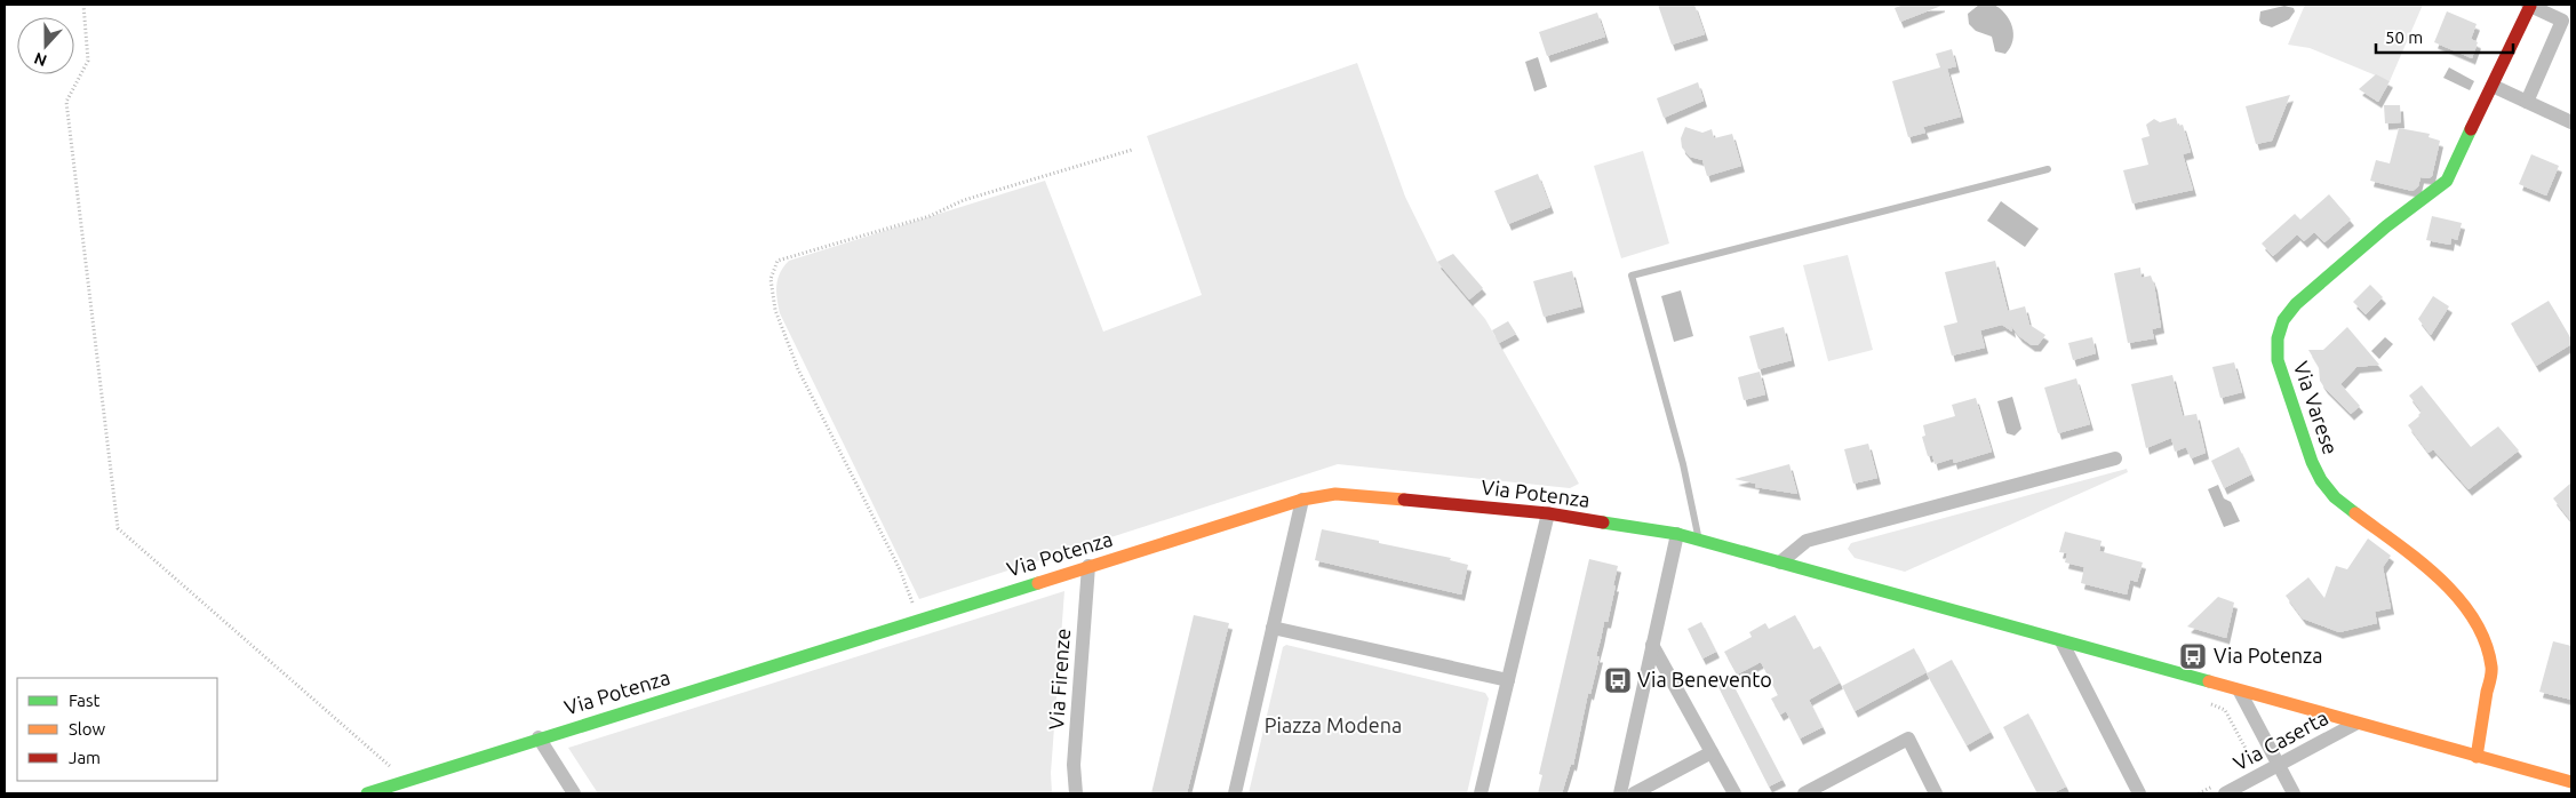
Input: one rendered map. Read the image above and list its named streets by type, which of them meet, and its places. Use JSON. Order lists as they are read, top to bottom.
{
  "streets": {
    "street": [
      "Via Varese",
      "Via Potenza",
      "Via Firenze",
      "Via Caserta"
    ]
  },
  "crossings": [
    ["Via Varese", "Via Potenza"],
    ["Via Potenza", "Via Firenze"],
    ["Via Potenza", "Via Caserta"]
  ],
  "parks": ["Piazza Modena"],
  "places": {
    "bus stop": ["Via Potenza", "Via Benevento"]
  },
  "legend": ["Fast", "Slow", "Jam"],
  "scale_bar": "50 m",
  "north": "bottom"
}
